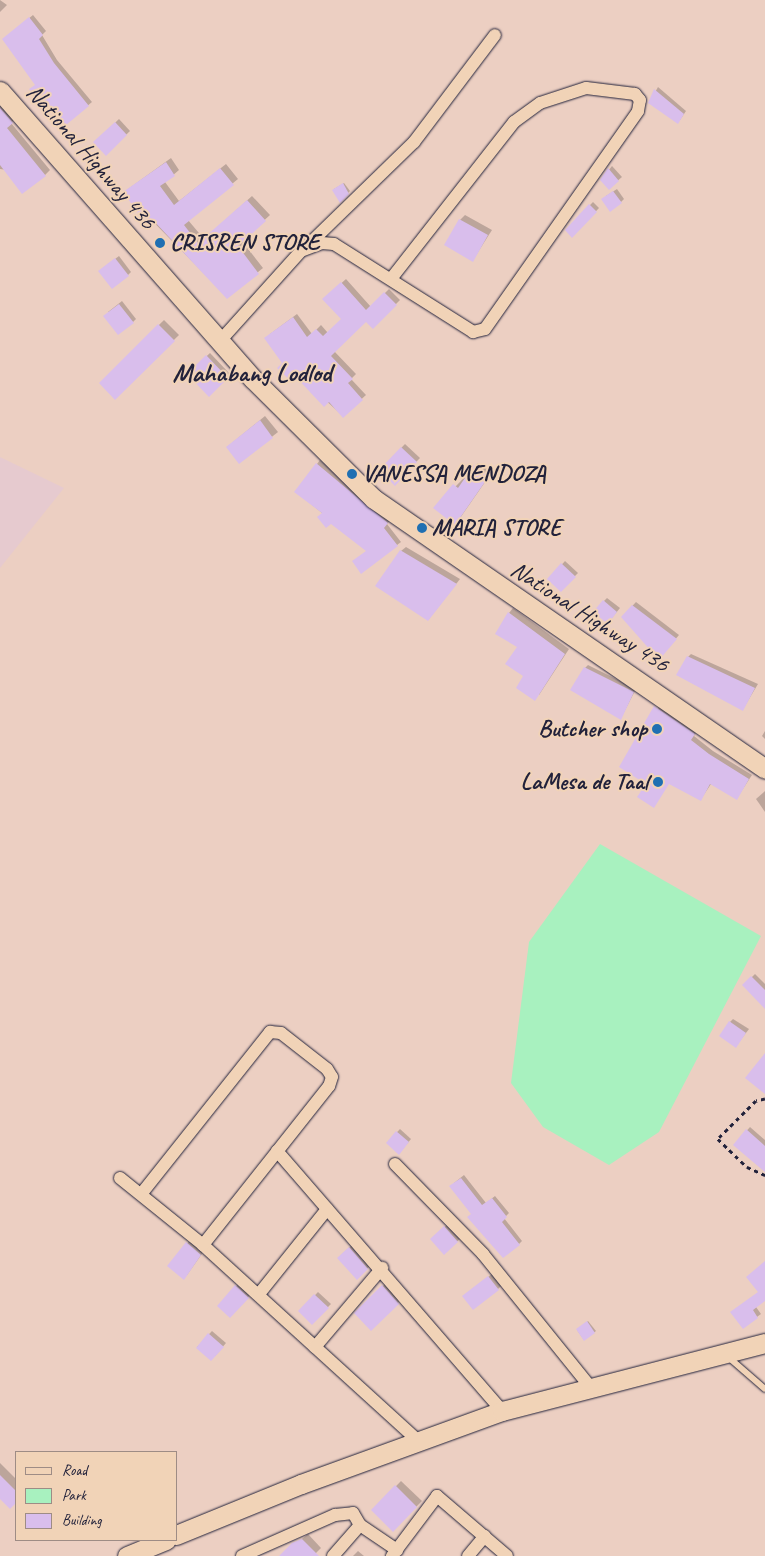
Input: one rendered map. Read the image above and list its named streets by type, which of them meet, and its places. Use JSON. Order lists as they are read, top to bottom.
{
  "streets": {
    "main road": ["National Highway 436"]
  },
  "districts": ["Mahabang Lodlod"],
  "places": [
    "CRISREN STORE",
    "VANESSA MENDOZA",
    "MARIA STORE",
    "Butcher shop",
    "LaMesa de Taal"
  ],
  "legend": ["Road", "Park", "Building"]
}
